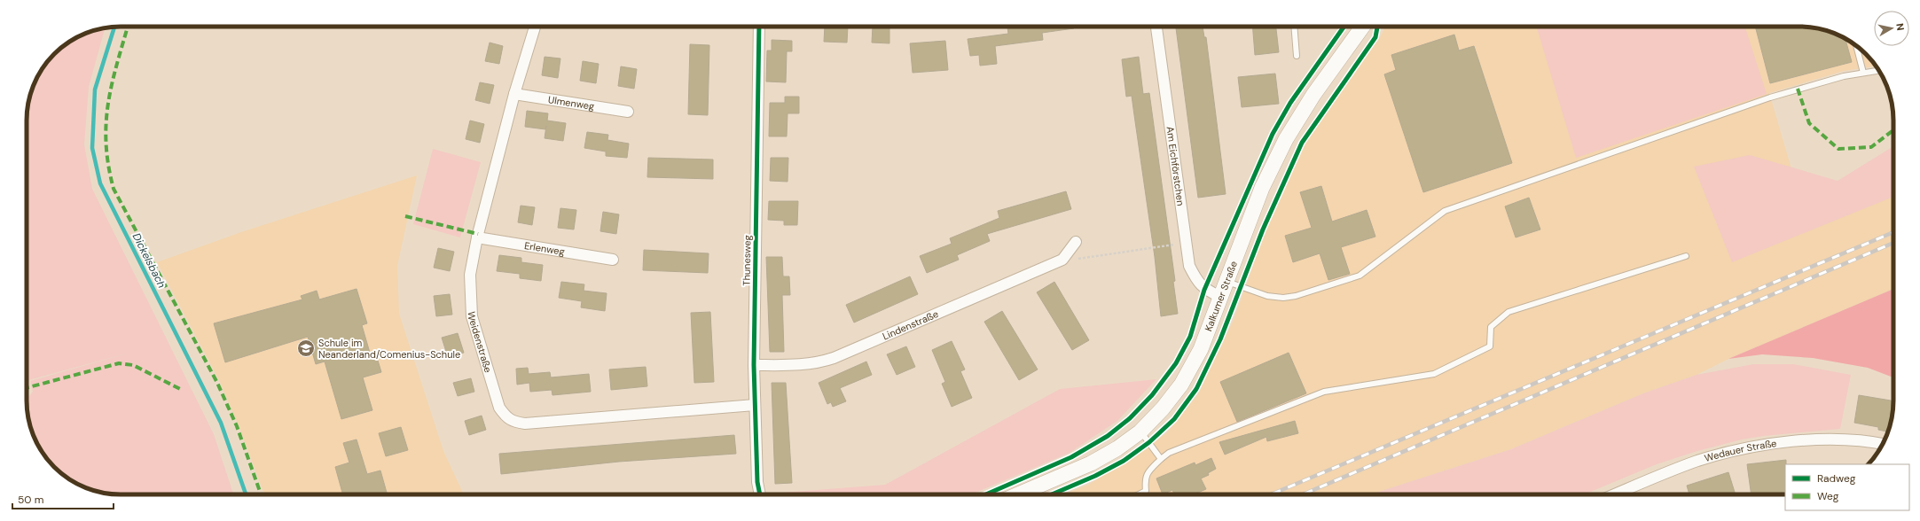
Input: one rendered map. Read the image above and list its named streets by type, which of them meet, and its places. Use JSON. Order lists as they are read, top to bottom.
{
  "streets": {
    "main road": ["Kalkumer Straße"],
    "street": [
      "Ulmenweg",
      "Am Eichförstchen",
      "Erlenweg",
      "Thunesweg",
      "Lindenstraße",
      "Weidenstraße",
      "Wedauer Straße"
    ]
  },
  "crossings": [
    ["Ulmenweg", "Weidenstraße"],
    ["Am Eichförstchen", "Kalkumer Straße"],
    ["Erlenweg", "Weidenstraße"],
    ["Thunesweg", "Lindenstraße"],
    ["Thunesweg", "Weidenstraße"]
  ],
  "water": ["Dickelsbach"],
  "places": {
    "school or university": ["Schule im Neanderland/Comenius-Schule"]
  },
  "legend": ["Radweg", "Weg"],
  "scale_bar": "50 m",
  "north": "right"
}
